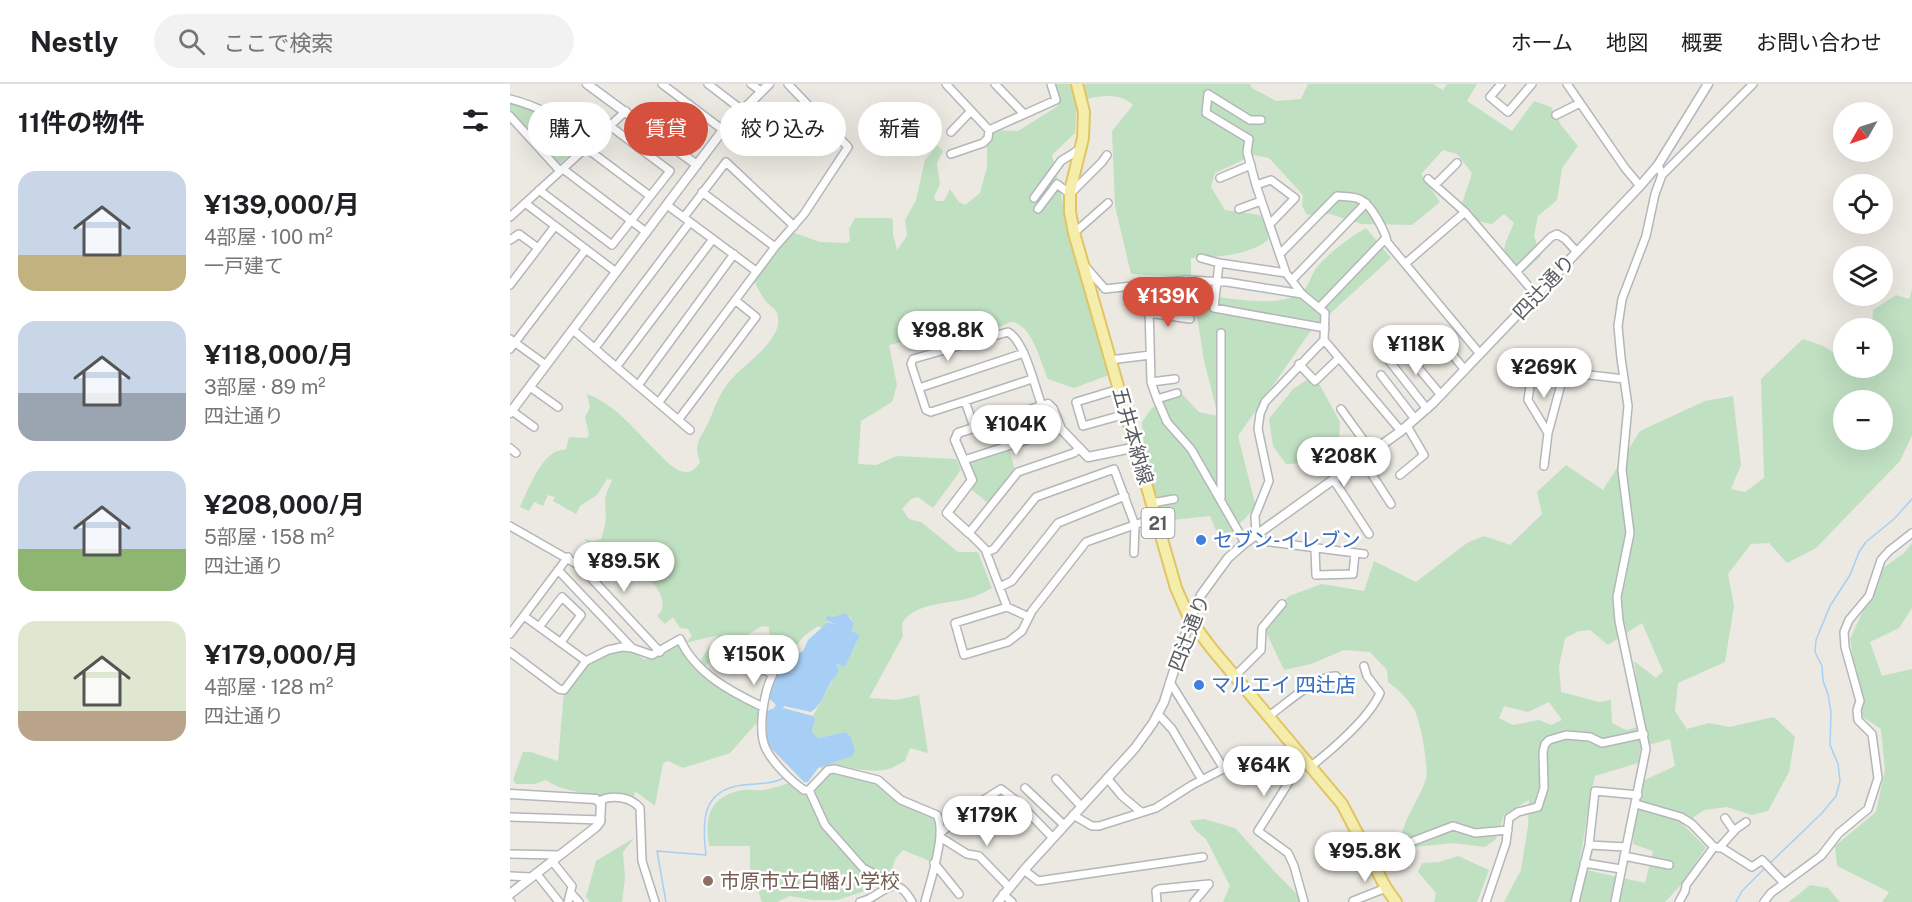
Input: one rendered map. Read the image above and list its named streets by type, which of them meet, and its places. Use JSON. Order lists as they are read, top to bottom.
{
  "streets": {
    "main road": ["五井本納線", "21"],
    "street": ["四辻通り"]
  },
  "crossings": [
    ["四辻通り", "五井本納線"]
  ],
  "places": ["セブン-イレブン", "マルエイ 四辻店", "市原市立白幡小学校"],
  "north": "bottom left",
  "page": {
    "header": "Nestly",
    "search": "ここで検索",
    "nav": [
      "ホーム",
      "地図",
      "概要",
      "お問い合わせ"
    ],
    "heading": "11件の物件",
    "map_buttons": ["+", "−"],
    "chip": [
      "購入",
      "賃貸",
      "絞り込み",
      "新着"
    ],
    "list": [
      {
        "name": "¥139,000/月",
        "note": "4部屋 · 100 m² · 一戸建て"
      },
      {
        "name": "¥118,000/月",
        "note": "3部屋 · 89 m² · 四辻通り"
      },
      {
        "name": "¥208,000/月",
        "note": "5部屋 · 158 m² · 四辻通り"
      },
      {
        "name": "¥179,000/月",
        "note": "4部屋 · 128 m² · 四辻通り"
      }
    ],
    "price": [
      "¥139K",
      "¥98.8K",
      "¥118K",
      "¥269K",
      "¥104K",
      "¥208K",
      "¥89.5K",
      "¥150K",
      "¥64K",
      "¥179K",
      "¥95.8K"
    ]
  }
}
